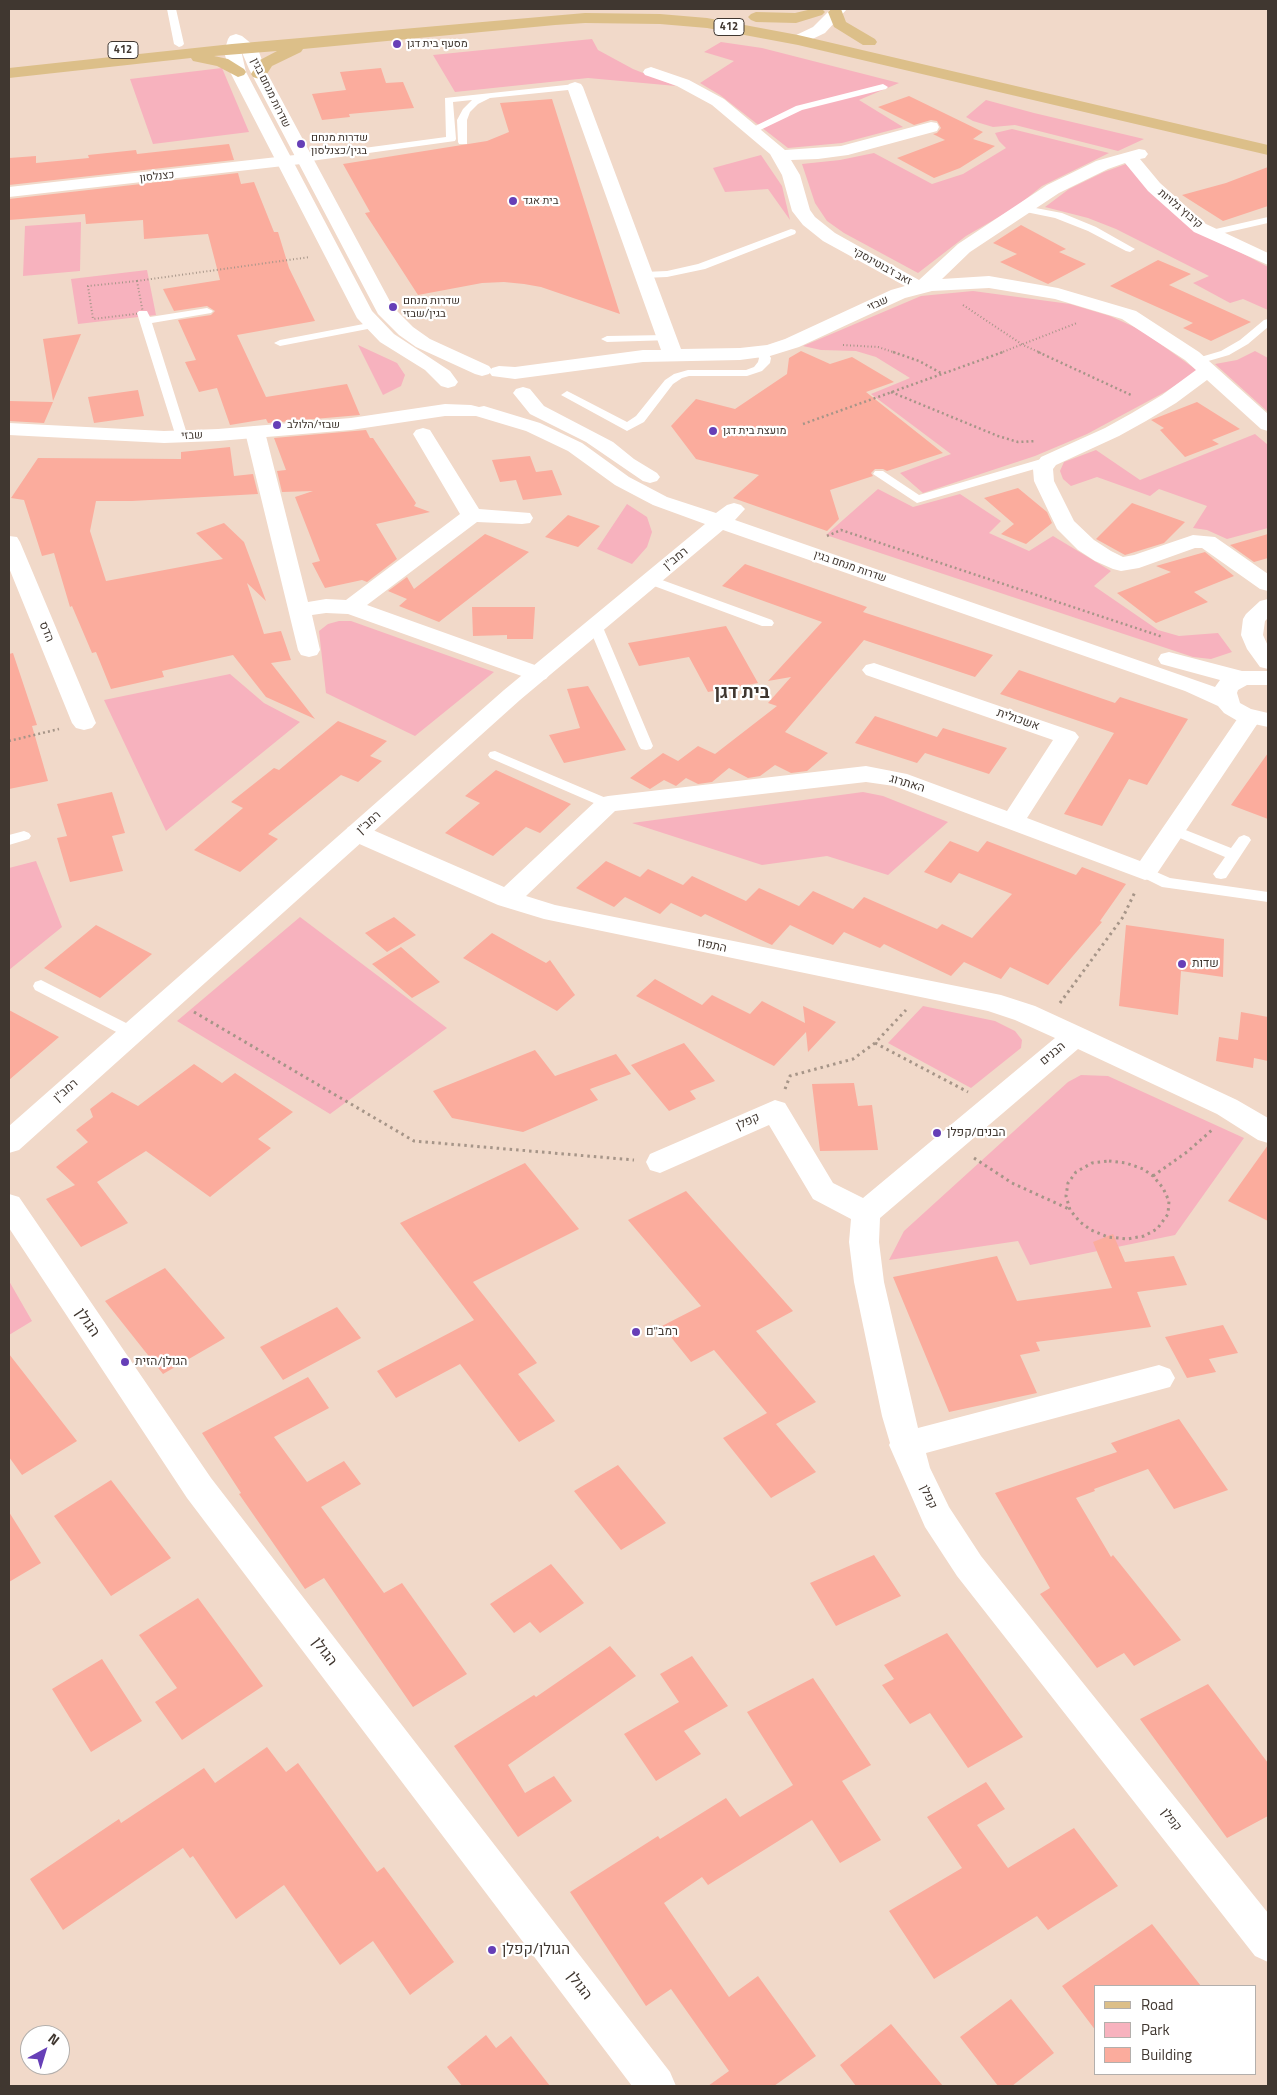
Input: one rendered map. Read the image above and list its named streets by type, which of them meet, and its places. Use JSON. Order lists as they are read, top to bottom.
{
  "streets": {
    "main road": ["412"],
    "street": [
      "שדרות מנחם בגין",
      "כצנלסון",
      "קיבוץ גלויות",
      "זאב ז'בוטינסקי",
      "שבזי",
      "רמב\"ן",
      "הדס",
      "אשכולית",
      "האתרוג",
      "התפוז",
      "הבנים",
      "קפלן",
      "הגולן"
    ]
  },
  "crossings": [
    ["412", "שדרות מנחם בגין"],
    ["שדרות מנחם בגין", "כצנלסון"],
    ["שדרות מנחם בגין", "שבזי"],
    ["שדרות מנחם בגין", "רמב\"ן"],
    ["קיבוץ גלויות", "שבזי"],
    ["זאב ז'בוטינסקי", "שבזי"],
    ["רמב\"ן", "התפוז"],
    ["אשכולית", "האתרוג"],
    ["התפוז", "הבנים"],
    ["הבנים", "קפלן"]
  ],
  "districts": ["בית דגן"],
  "places": [
    "מסעף בית דגן",
    "שדרות מנחם בגין/כצנלסון",
    "בית אגד",
    "שדרות מנחם בגין/שבזי",
    "שבזי/הלולב",
    "מועצת בית דגן",
    "שדות",
    "הבנים/קפלן",
    "רמב\"ם",
    "הגולן/הזית",
    "הגולן/קפלן"
  ],
  "legend": ["Road", "Park", "Building"],
  "north": "top right"
}
